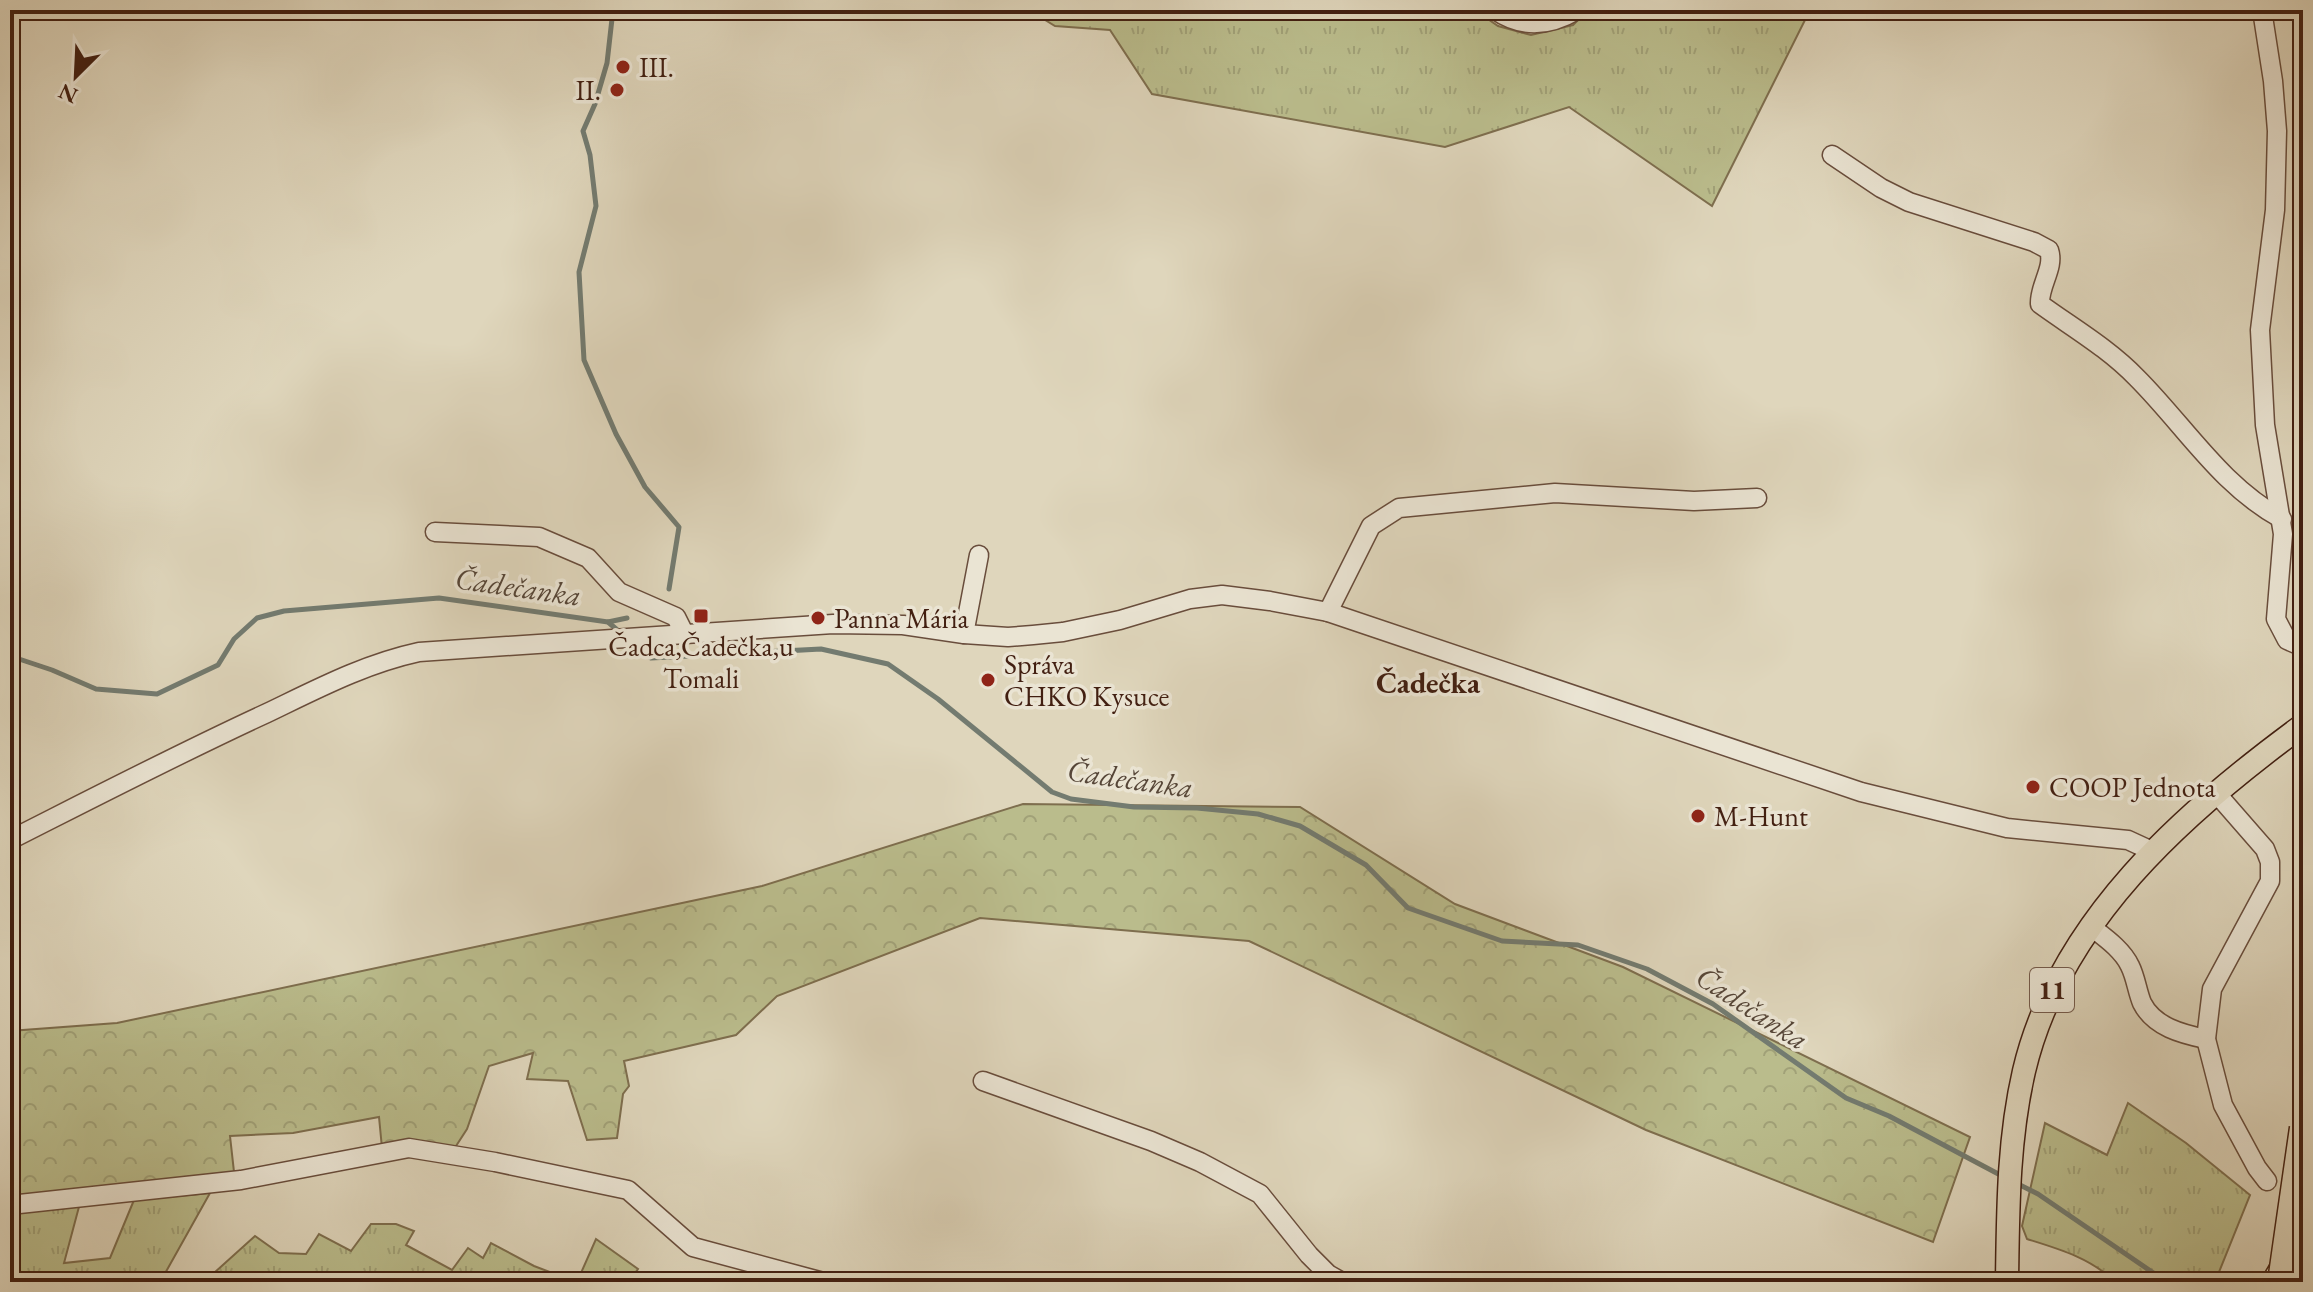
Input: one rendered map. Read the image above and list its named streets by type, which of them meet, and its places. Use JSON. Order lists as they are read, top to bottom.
{
  "streets": {
    "main road": ["11"]
  },
  "districts": ["Čadečka"],
  "water": ["Čadečanka"],
  "places": {
    "other": [
      "III.",
      "II.",
      "Panna Mária",
      "Správa CHKO Kysuce",
      "COOP Jednota",
      "M-Hunt"
    ],
    "transit": ["Čadca,Čadečka,u Tomali"]
  },
  "north": "bottom left"
}
